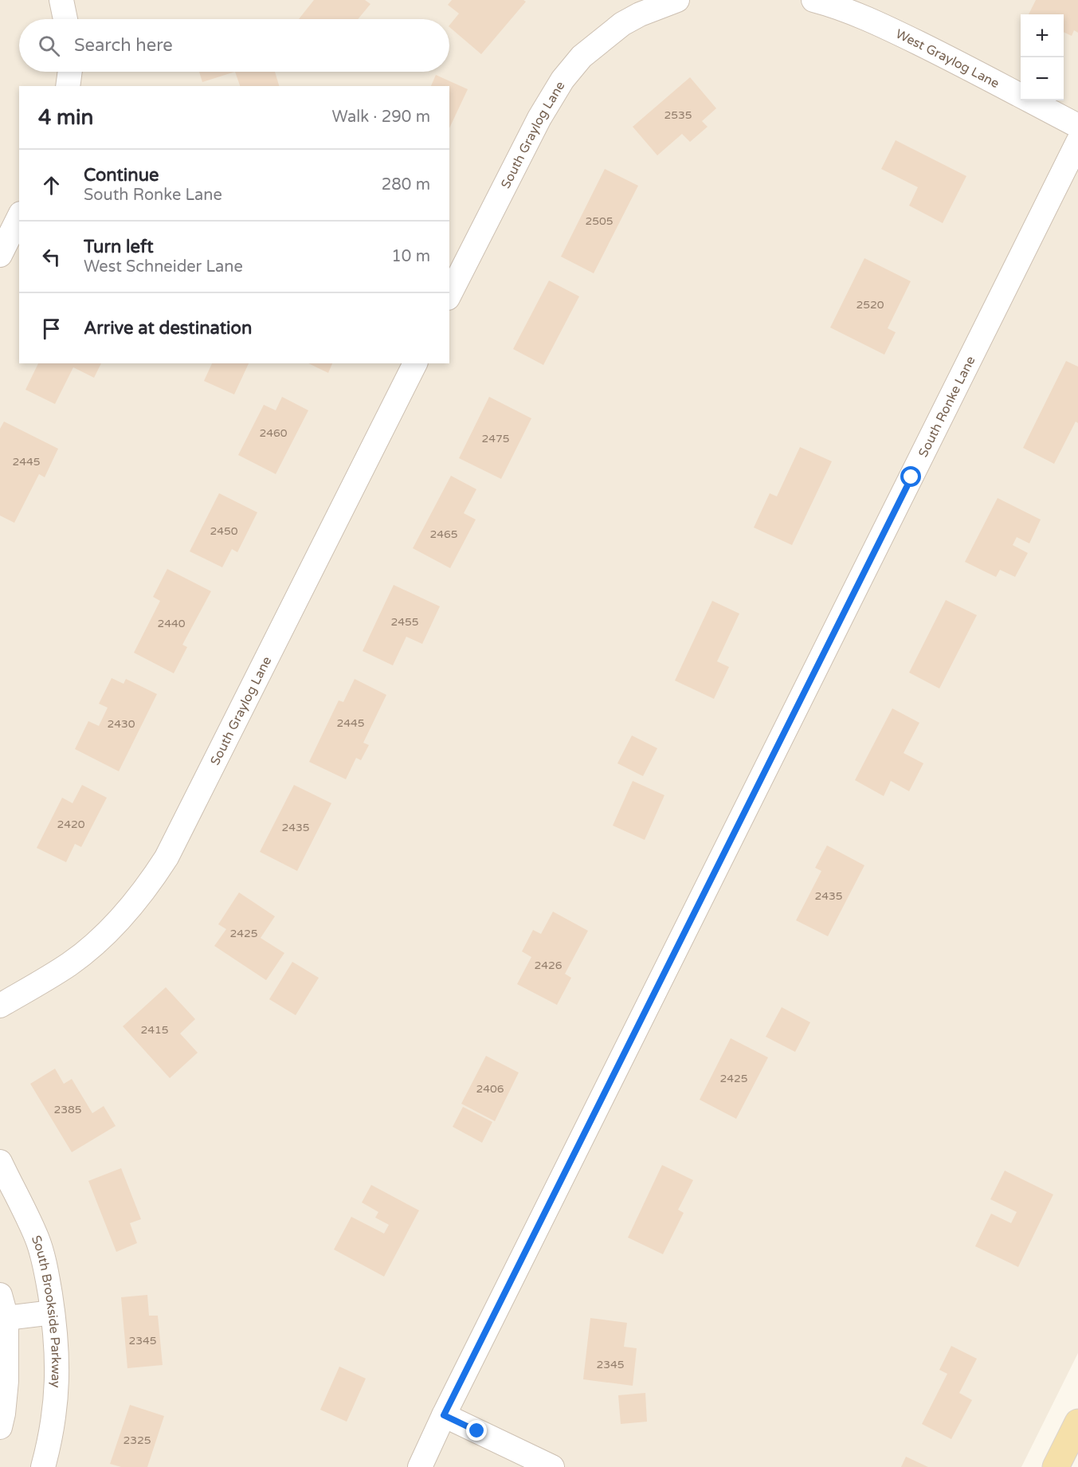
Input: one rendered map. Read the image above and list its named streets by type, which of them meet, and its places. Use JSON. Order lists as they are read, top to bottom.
{
  "streets": {
    "street": [
      "West Graylog Lane",
      "South Graylog Lane",
      "South Ronke Lane",
      "South Brookside Parkway"
    ]
  },
  "house_numbers": [
    "2535",
    "2505",
    "2520",
    "2460",
    "2475",
    "2445",
    "2450",
    "2465",
    "2455",
    "2440",
    "2445",
    "2430",
    "2420",
    "2435",
    "2435",
    "2425",
    "2426",
    "2415",
    "2425",
    "2406",
    "2385",
    "2345",
    "2345",
    "2325"
  ],
  "page": {
    "map_buttons": ["+", "−"],
    "search": "Search here",
    "heading": ["4 min", "Walk · 290 m"],
    "list": [
      ["Continue", "South Ronke Lane", "280 m"],
      ["Turn left", "West Schneider Lane", "10 m"],
      "Arrive at destination"
    ]
  }
}
